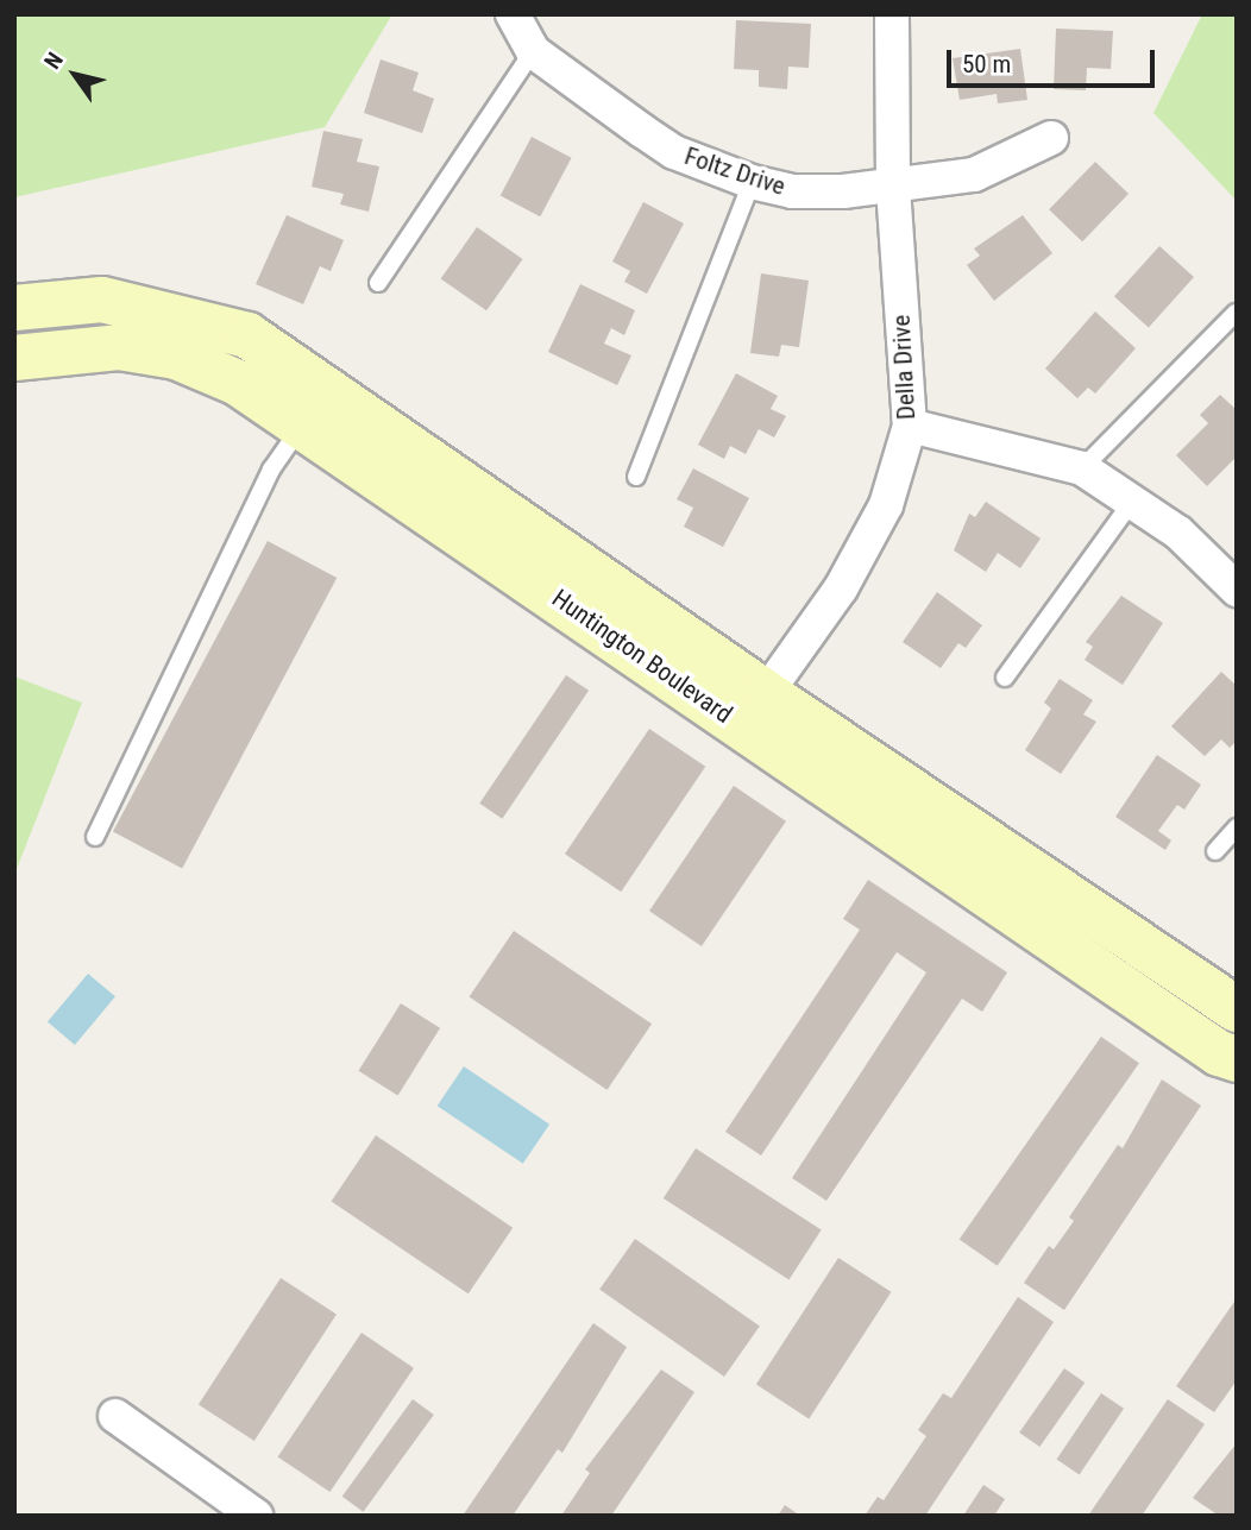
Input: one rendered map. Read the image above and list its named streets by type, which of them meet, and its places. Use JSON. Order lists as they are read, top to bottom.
{
  "streets": {
    "street": ["Foltz Drive", "Della Drive", "Huntington Boulevard"]
  },
  "crossings": [
    ["Foltz Drive", "Della Drive"],
    ["Della Drive", "Huntington Boulevard"]
  ],
  "scale_bar": "50 m",
  "north": "top left"
}
